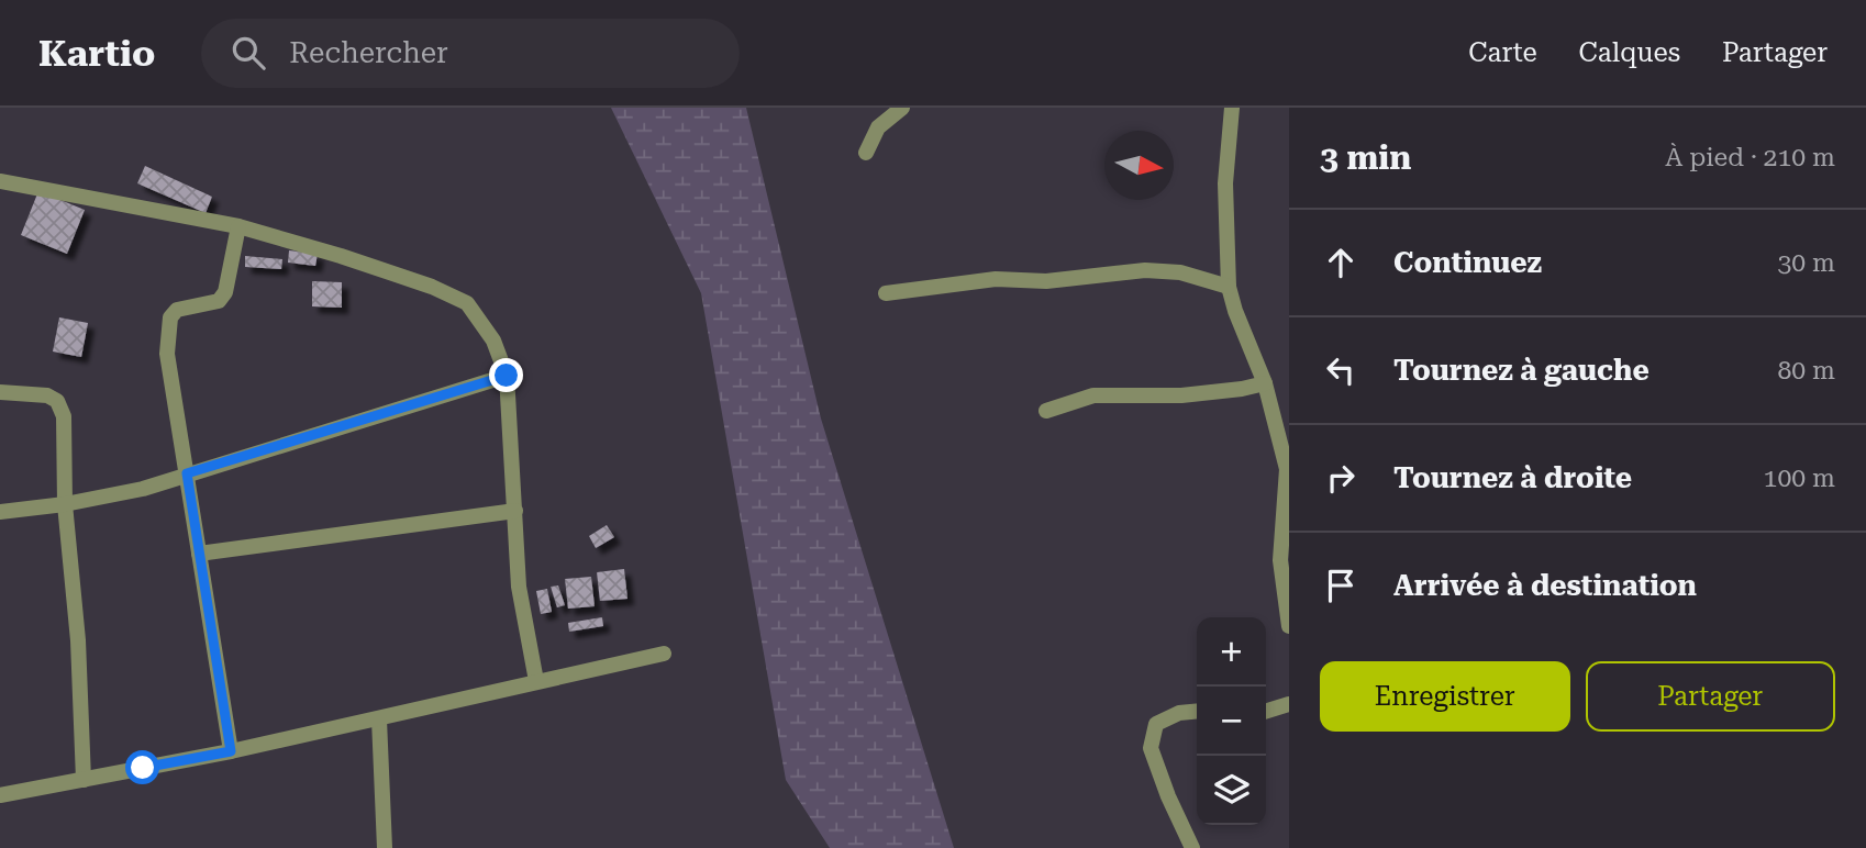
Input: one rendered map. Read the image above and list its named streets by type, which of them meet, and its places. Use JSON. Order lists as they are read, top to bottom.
{
  "north": "right",
  "page": {
    "header": "Kartio",
    "search": "Rechercher",
    "nav": ["Carte", "Calques", "Partager"],
    "heading": ["3 min", "À pied · 210 m"],
    "list": [
      ["Continuez", "30 m"],
      ["Tournez à gauche", "80 m"],
      ["Tournez à droite", "100 m"],
      "Arrivée à destination"
    ],
    "map_buttons": ["+", "−"],
    "buttons": ["Enregistrer", "Partager"]
  }
}
